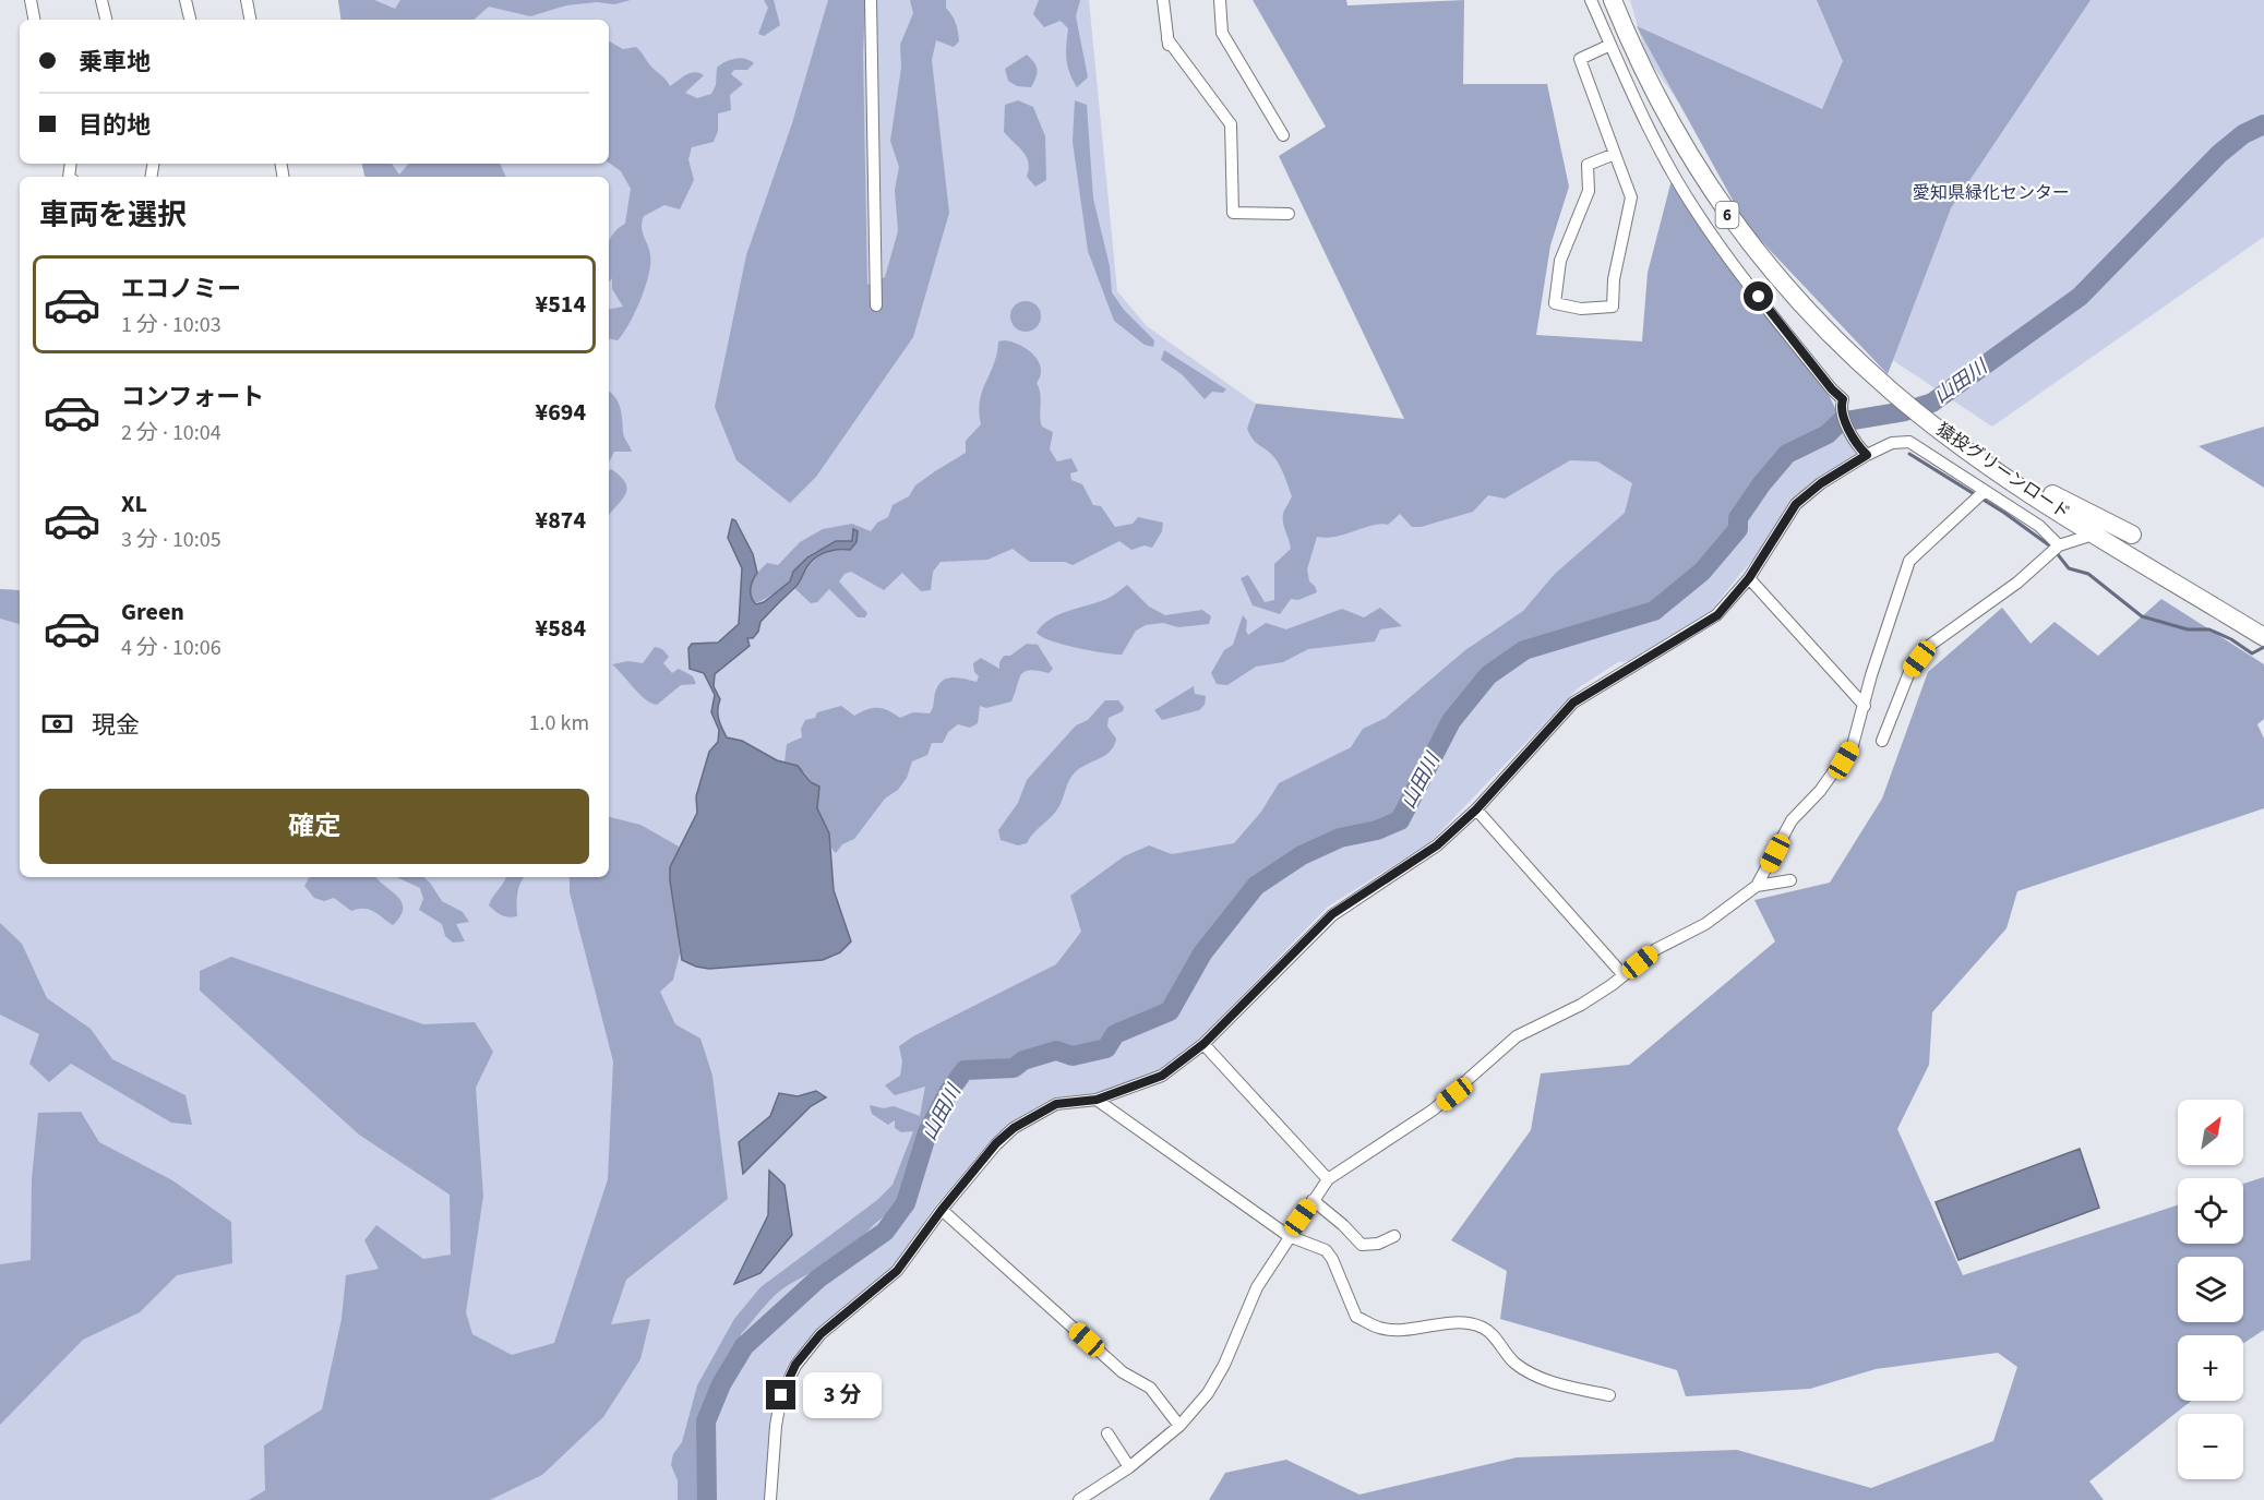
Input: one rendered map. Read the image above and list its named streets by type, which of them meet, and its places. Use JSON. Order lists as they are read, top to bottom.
{
  "streets": {
    "main road": ["6", "猿投グリーンロード"]
  },
  "water": ["山田川"],
  "parks": ["愛知県緑化センター"],
  "north": "top right",
  "page": {
    "banner": ["乗車地", "目的地"],
    "heading": "車両を選択",
    "list": [
      {
        "name": "エコノミー",
        "note": "1 分 · 10:03",
        "value": "¥514"
      },
      {
        "name": "コンフォート",
        "note": "2 分 · 10:04",
        "value": "¥694"
      },
      {
        "name": "XL",
        "note": "3 分 · 10:05",
        "value": "¥874"
      },
      {
        "name": "Green",
        "note": "4 分 · 10:06",
        "value": "¥584"
      }
    ],
    "pay": ["現金", "1.0 km"],
    "buttons": "確定",
    "map_buttons": ["+", "−"],
    "bubble": "3 分"
  }
}
